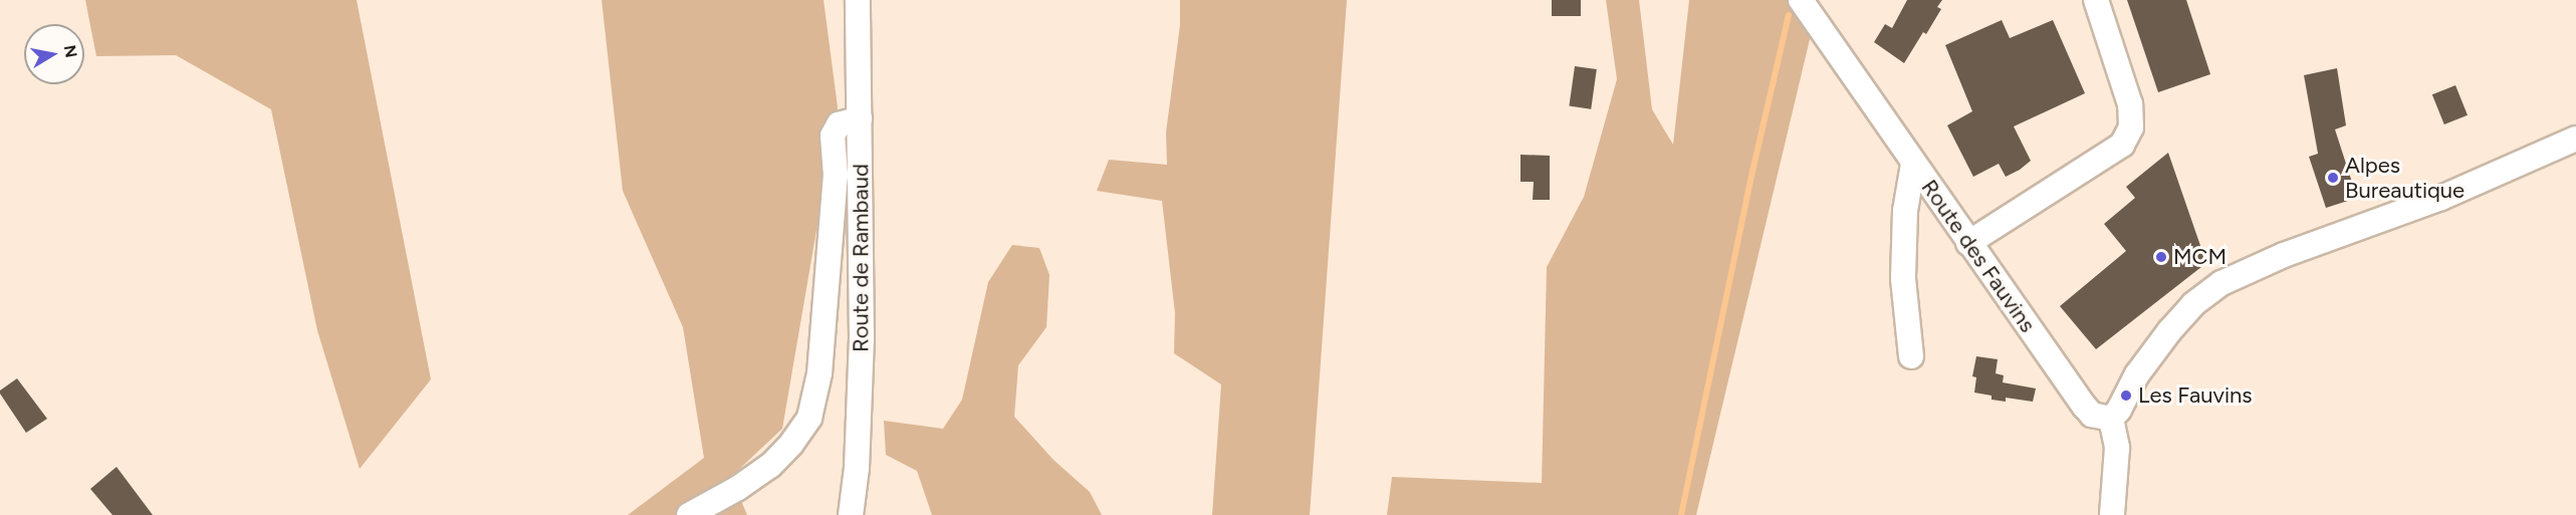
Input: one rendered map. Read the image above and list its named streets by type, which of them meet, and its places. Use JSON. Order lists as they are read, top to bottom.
{
  "streets": {
    "street": ["Route des Fauvins", "Route de Rambaud"]
  },
  "places": ["Alpes Bureautique", "MCM", "Les Fauvins"],
  "north": "right"
}
